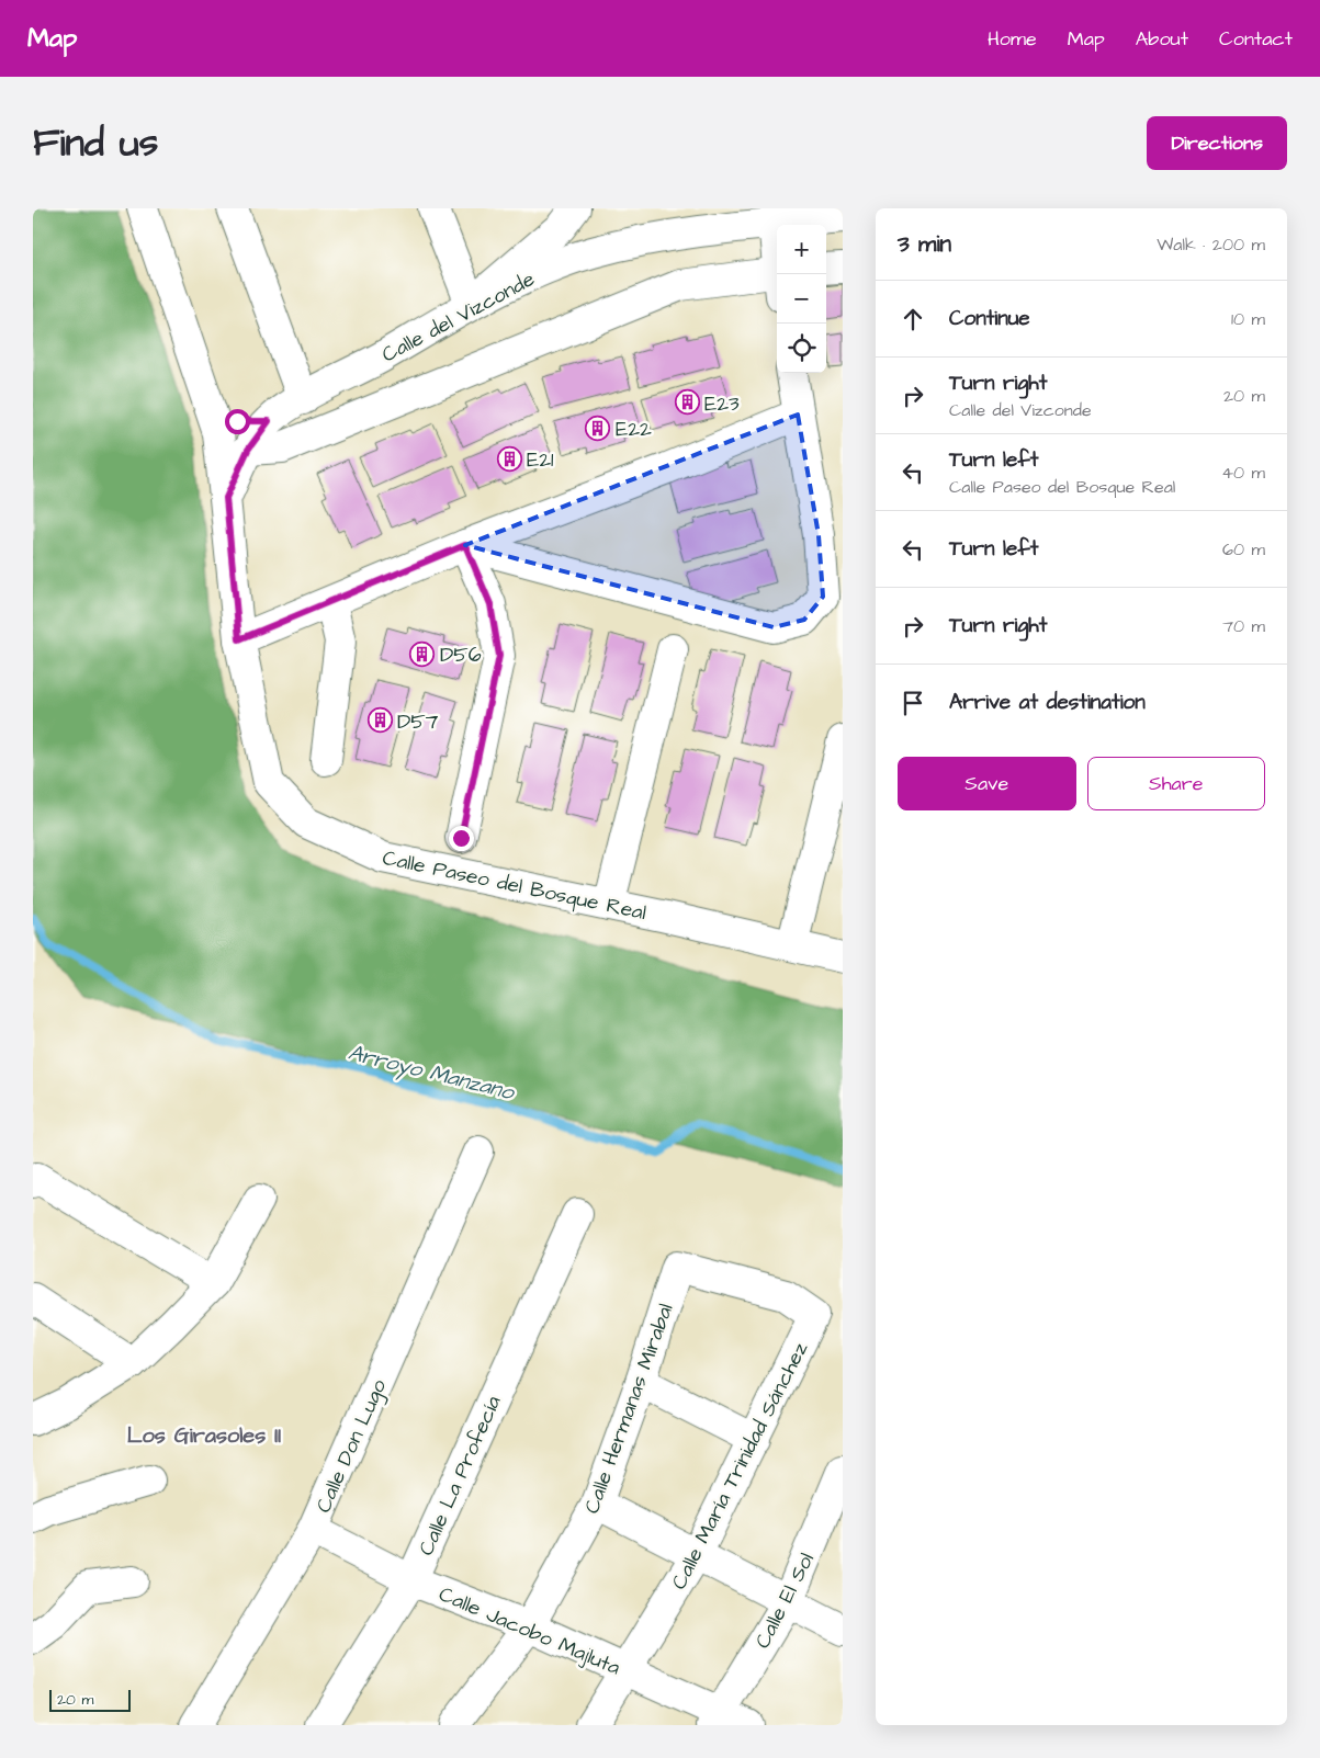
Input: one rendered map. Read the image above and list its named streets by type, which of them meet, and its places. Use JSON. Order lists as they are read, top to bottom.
{
  "streets": {
    "street": [
      "Calle del Vizconde",
      "Calle Paseo del Bosque Real",
      "Calle Hermanas Mirabal",
      "Calle Don Lugo",
      "Calle María Trinidad Sánchez",
      "Calle La Profecía",
      "Calle El Sol",
      "Calle Jacobo Majluta"
    ]
  },
  "crossings": [
    ["Calle del Vizconde", "Calle Paseo del Bosque Real"],
    ["Calle Hermanas Mirabal", "Calle María Trinidad Sánchez"],
    ["Calle Hermanas Mirabal", "Calle Jacobo Majluta"],
    ["Calle Don Lugo", "Calle Jacobo Majluta"],
    ["Calle María Trinidad Sánchez", "Calle Jacobo Majluta"],
    ["Calle La Profecía", "Calle Jacobo Majluta"],
    ["Calle El Sol", "Calle Jacobo Majluta"]
  ],
  "districts": ["Los Girasoles II"],
  "water": ["Arroyo Manzano"],
  "places": {
    "building": [
      "E23",
      "E22",
      "E21",
      "D56",
      "D57"
    ]
  },
  "scale_bar": "20 m",
  "page": {
    "header": "Map",
    "nav": [
      "Home",
      "Map",
      "About",
      "Contact"
    ],
    "title": "Find us",
    "buttons": [
      "Directions",
      ["Save", "Share"]
    ],
    "heading": ["3 min", "Walk · 200 m"],
    "map_buttons": ["+", "−"],
    "list": [
      ["Continue", "10 m"],
      ["Turn right", "Calle del Vizconde", "20 m"],
      ["Turn left", "Calle Paseo del Bosque Real", "40 m"],
      ["Turn left", "60 m"],
      ["Turn right", "70 m"],
      "Arrive at destination"
    ],
    "scale": "20 m"
  }
}
